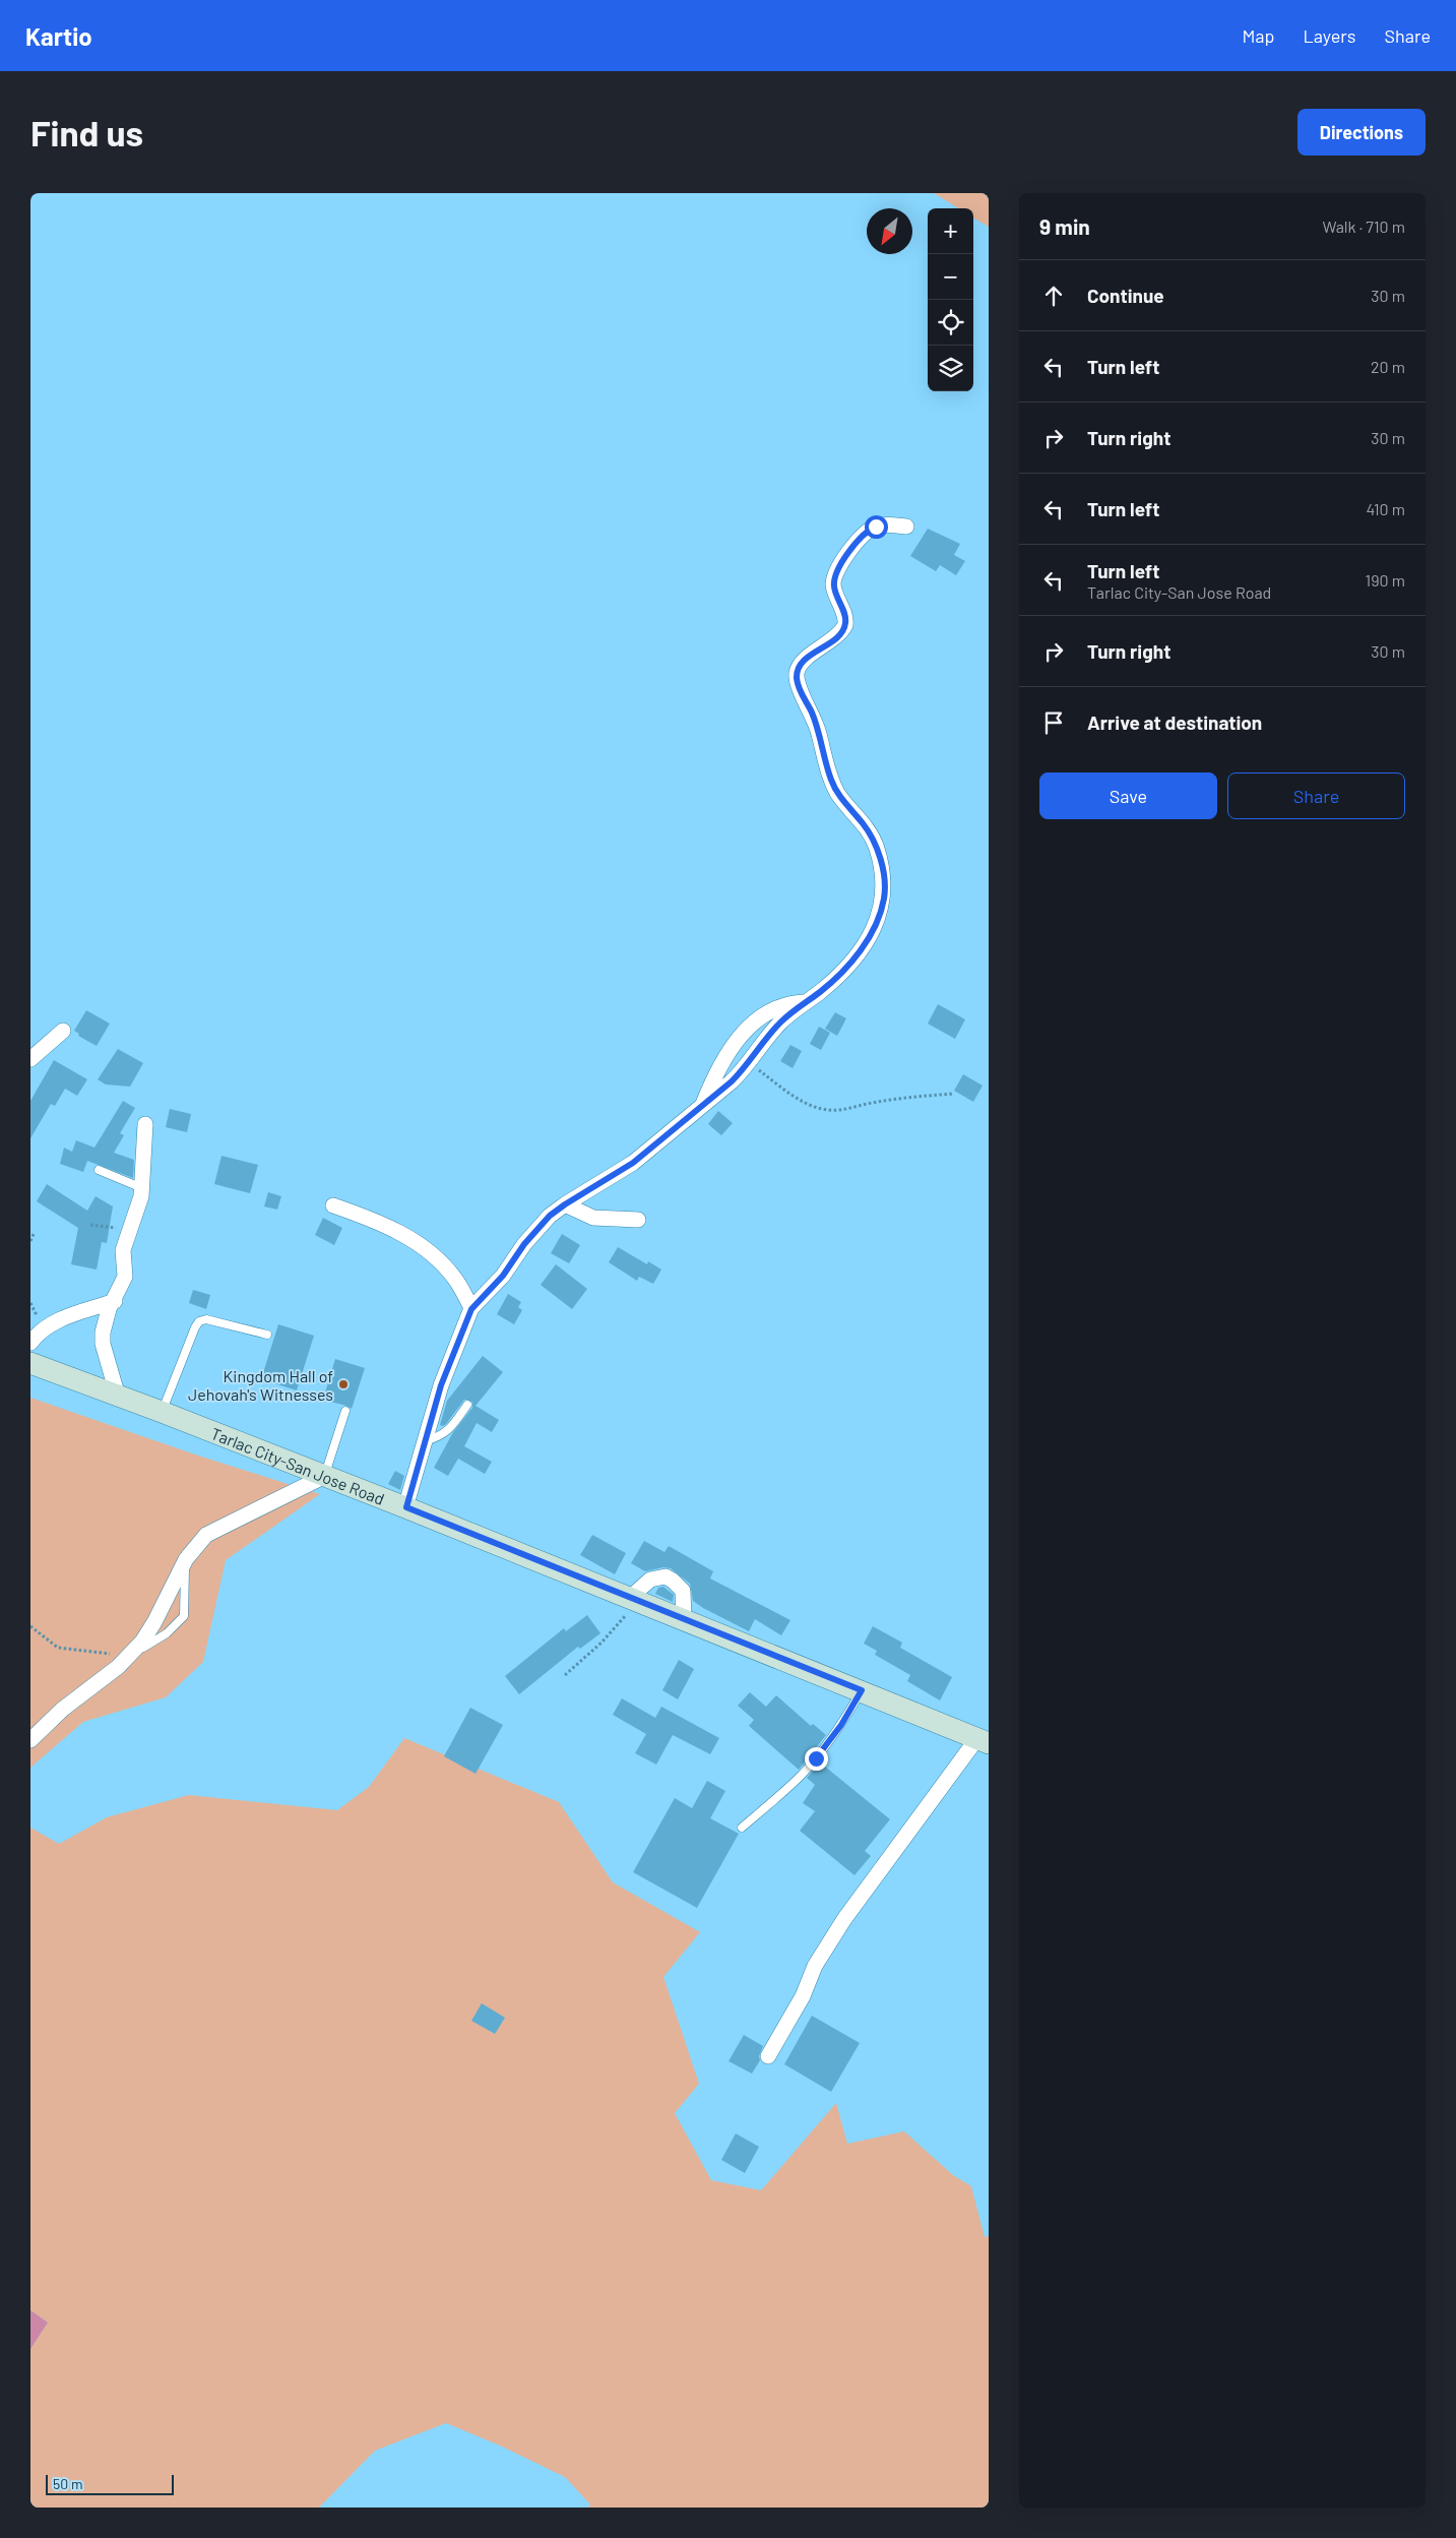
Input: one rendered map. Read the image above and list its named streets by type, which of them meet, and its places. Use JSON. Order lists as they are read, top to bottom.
{
  "streets": {
    "main road": ["Tarlac City-San Jose Road"]
  },
  "places": ["Kingdom Hall of Jehovah's Witnesses"],
  "scale_bar": "50 m",
  "north": "bottom left",
  "page": {
    "header": "Kartio",
    "nav": ["Map", "Layers", "Share"],
    "buttons": [
      "Directions",
      ["Save", "Share"]
    ],
    "title": "Find us",
    "heading": ["9 min", "Walk · 710 m"],
    "map_buttons": ["+", "−"],
    "list": [
      ["Continue", "30 m"],
      ["Turn left", "20 m"],
      ["Turn right", "30 m"],
      ["Turn left", "410 m"],
      ["Turn left", "Tarlac City-San Jose Road", "190 m"],
      ["Turn right", "30 m"],
      "Arrive at destination"
    ],
    "scale": "50 m"
  }
}
